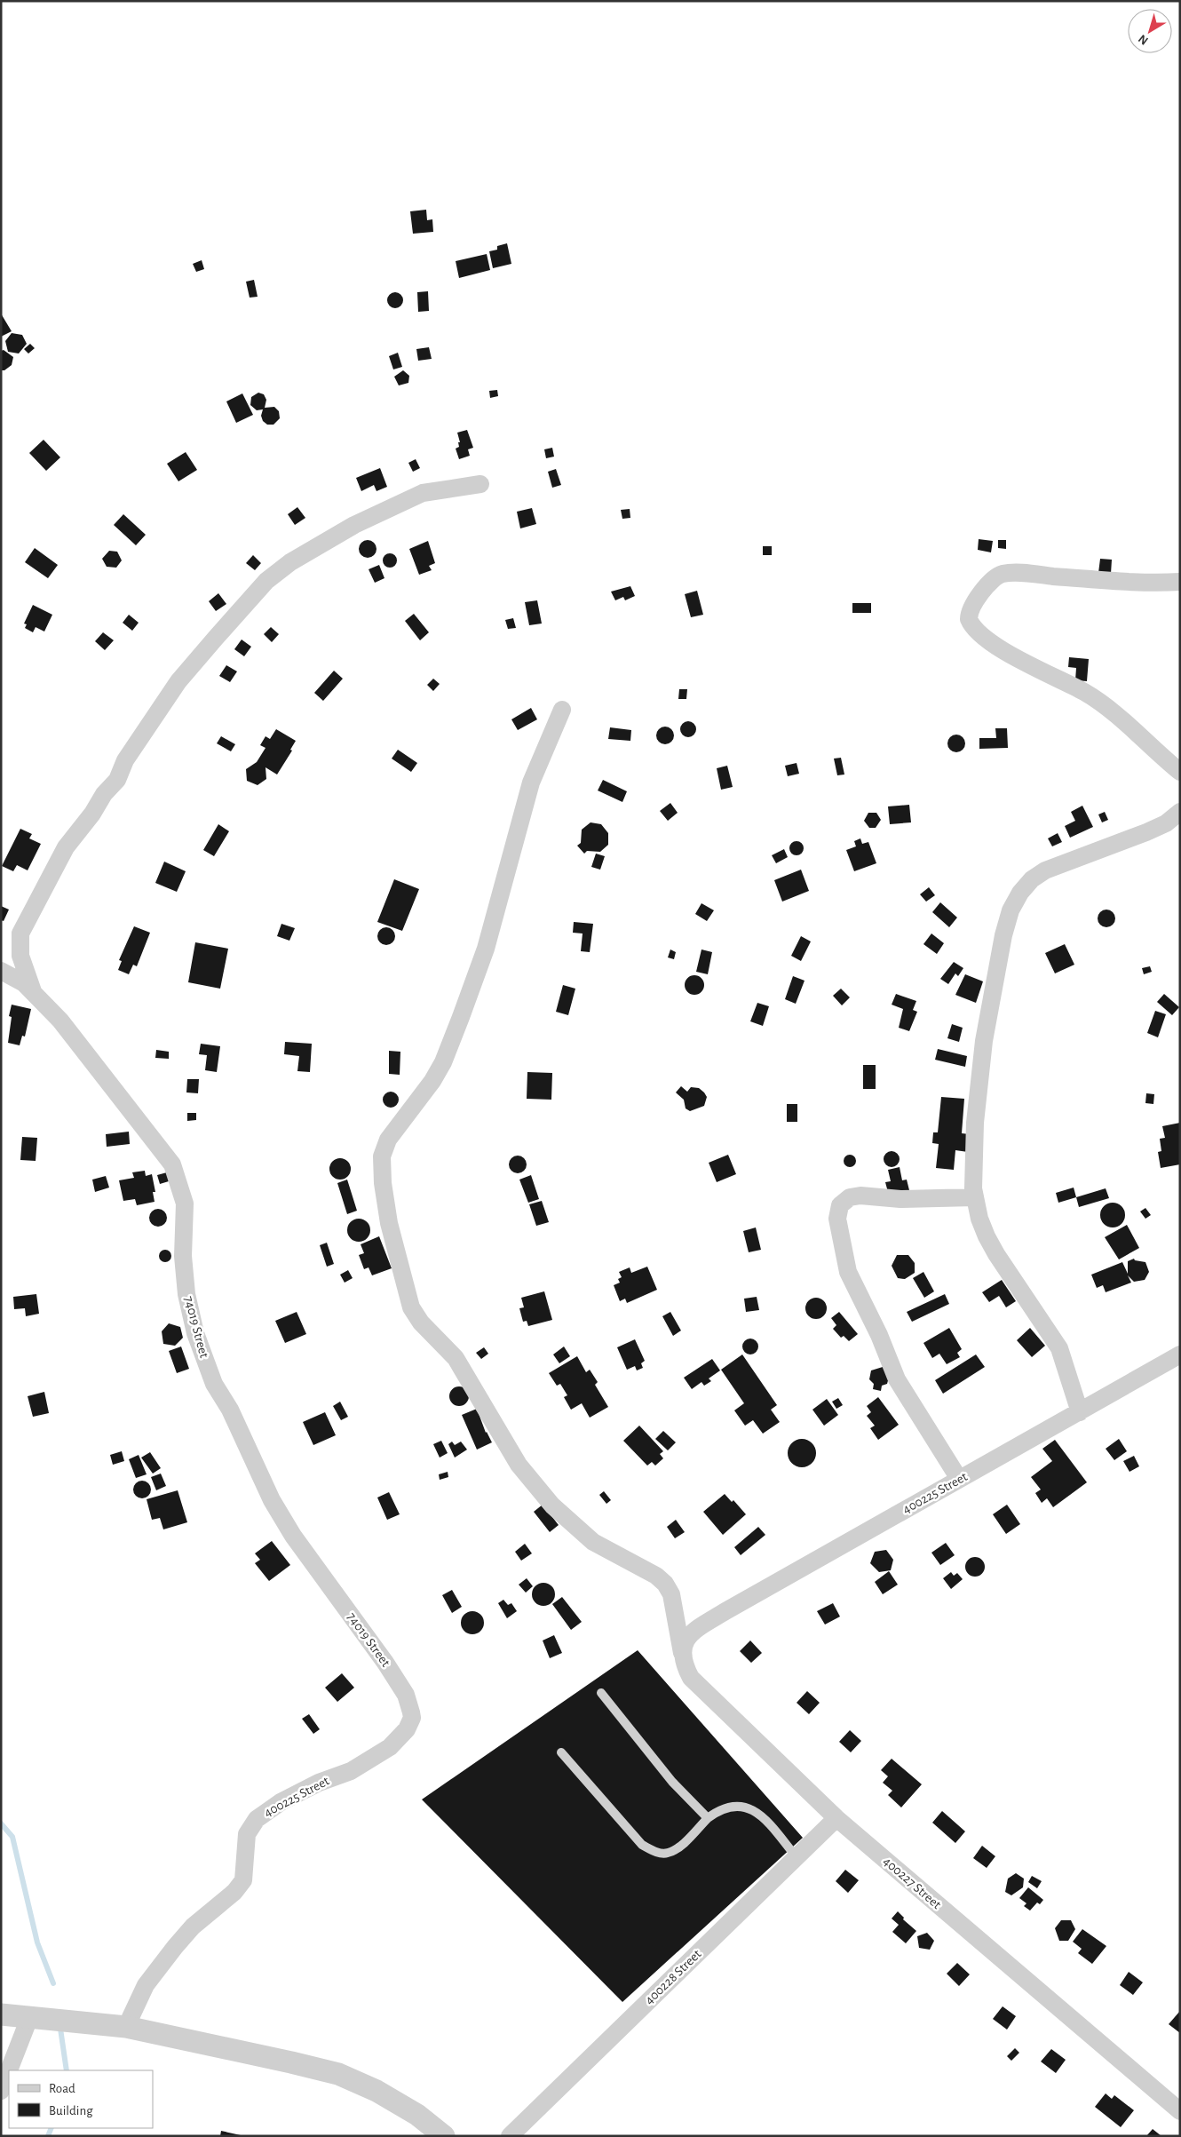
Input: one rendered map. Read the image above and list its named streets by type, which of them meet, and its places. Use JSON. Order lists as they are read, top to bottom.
{
  "streets": {
    "street": [
      "74019 Street",
      "400225 Street",
      "400227 Street",
      "400228 Street"
    ]
  },
  "crossings": [
    ["74019 Street", "400225 Street"],
    ["400225 Street", "400227 Street"],
    ["400227 Street", "400228 Street"]
  ],
  "legend": ["Road", "Building"],
  "north": "bottom left"
}
